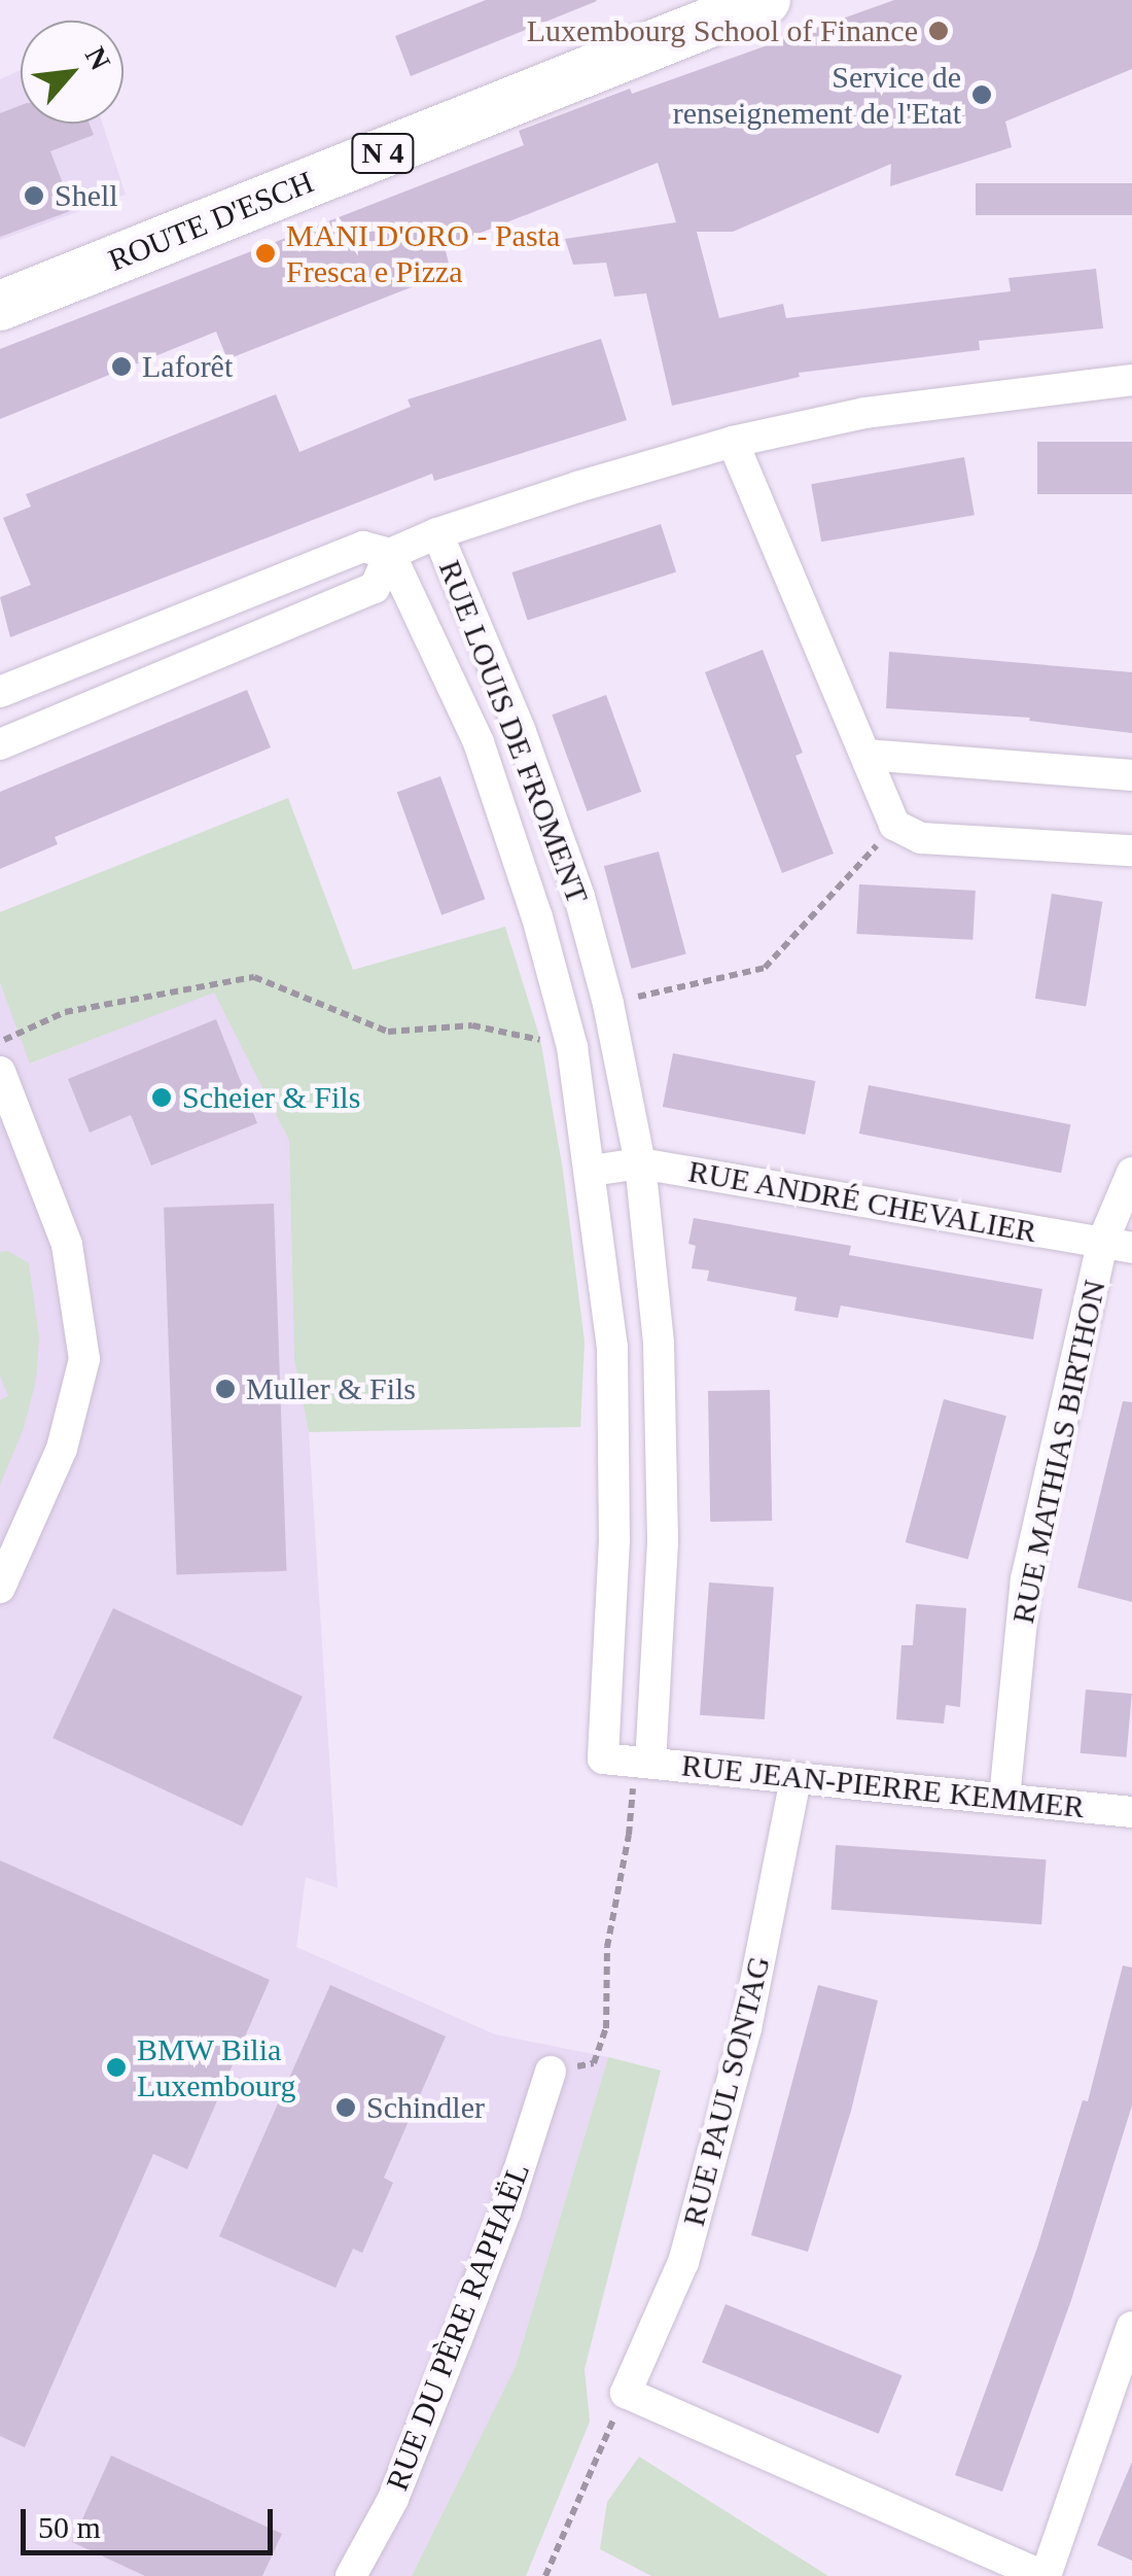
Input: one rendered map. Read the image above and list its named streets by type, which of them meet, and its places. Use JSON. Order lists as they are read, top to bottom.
{
  "streets": {
    "main road": ["N 4", "ROUTE D'ESCH"],
    "street": [
      "RUE LOUIS DE FROMENT",
      "RUE ANDRÉ CHEVALIER",
      "RUE MATHIAS BIRTHON",
      "RUE JEAN-PIERRE KEMMER",
      "RUE PAUL SONTAG",
      "RUE DU PÈRE RAPHAËL"
    ]
  },
  "crossings": [
    ["RUE LOUIS DE FROMENT", "RUE ANDRÉ CHEVALIER"],
    ["RUE LOUIS DE FROMENT", "RUE JEAN-PIERRE KEMMER"],
    ["RUE ANDRÉ CHEVALIER", "RUE MATHIAS BIRTHON"],
    ["RUE MATHIAS BIRTHON", "RUE JEAN-PIERRE KEMMER"],
    ["RUE JEAN-PIERRE KEMMER", "RUE PAUL SONTAG"]
  ],
  "places": [
    "Luxembourg School of Finance",
    "Service de renseignement de l'Etat",
    "Shell",
    "MANI D'ORO - Pasta Fresca e Pizza",
    "Laforêt",
    "Scheier & Fils",
    "Muller & Fils",
    "BMW Bilia Luxembourg",
    "Schindler"
  ],
  "scale_bar": "50 m",
  "north": "top right"
}
